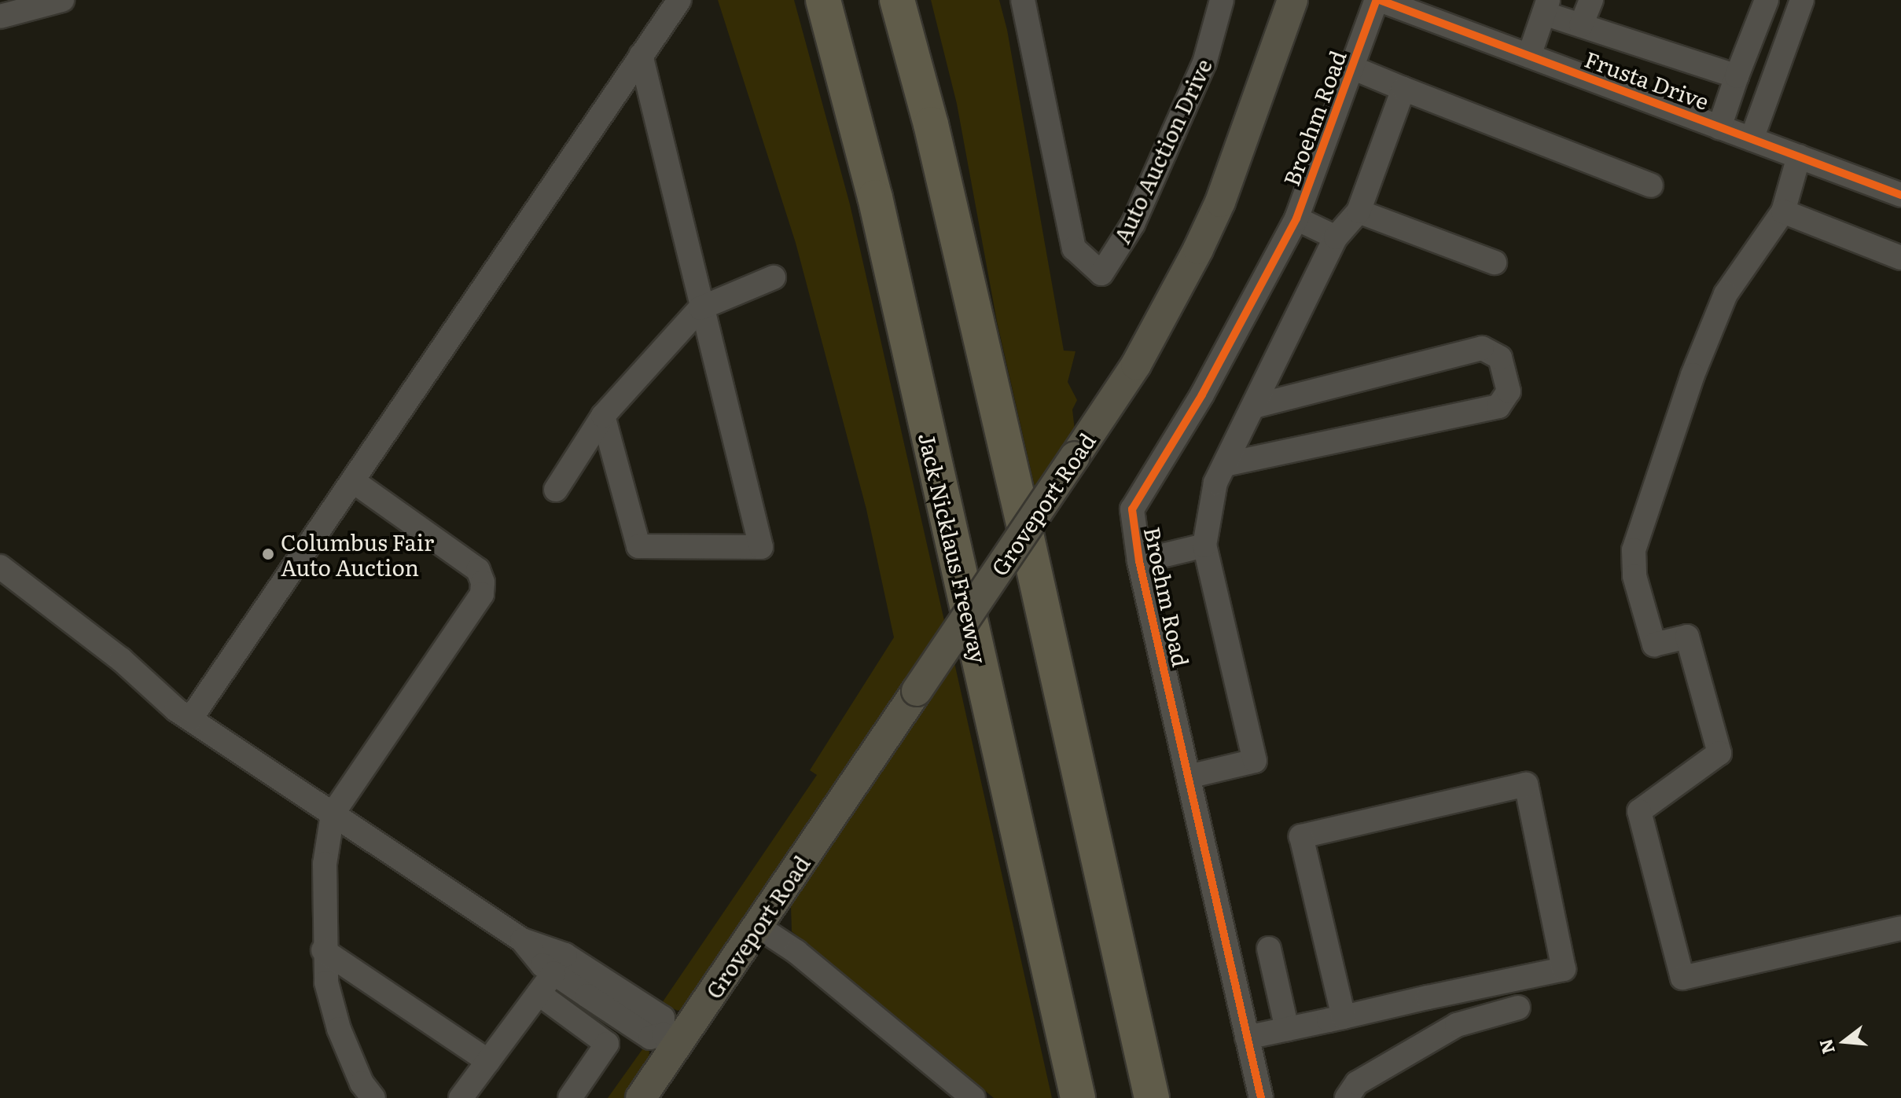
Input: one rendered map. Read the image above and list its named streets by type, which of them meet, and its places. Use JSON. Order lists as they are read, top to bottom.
{
  "streets": {
    "highway": ["Jack Nicklaus Freeway"],
    "main road": ["Groveport Road"],
    "street": ["Frusta Drive", "Broehm Road", "Auto Auction Drive"]
  },
  "crossings": [
    ["Frusta Drive", "Broehm Road"]
  ],
  "places": ["Columbus Fair Auto Auction"],
  "north": "left"
}
